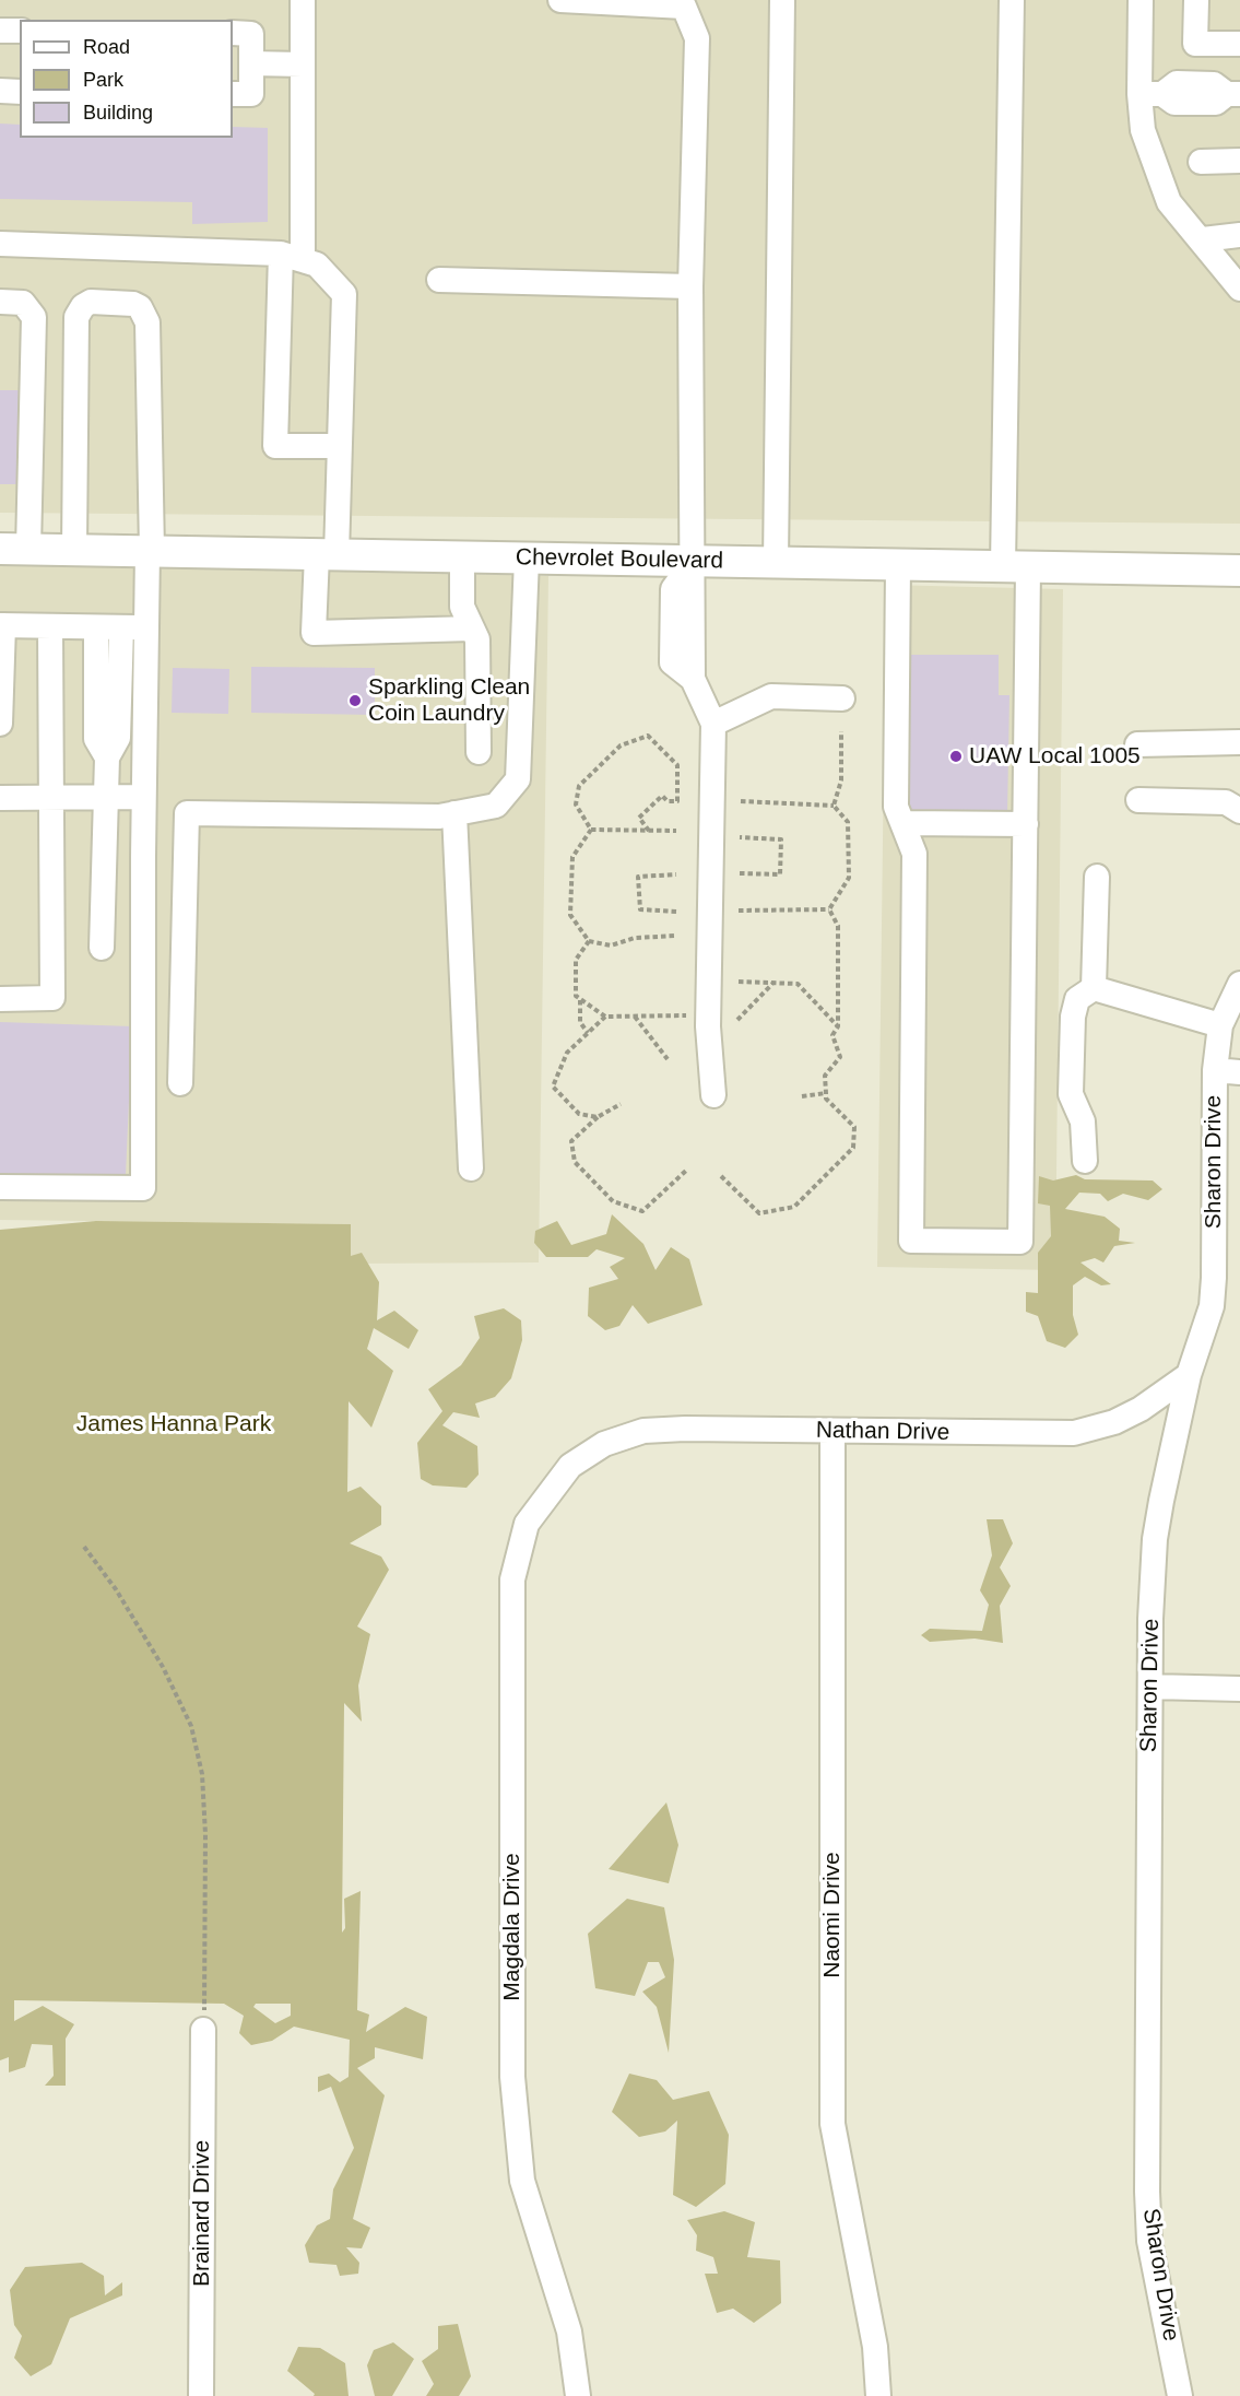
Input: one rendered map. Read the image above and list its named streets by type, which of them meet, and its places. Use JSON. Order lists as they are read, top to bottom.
{
  "streets": {
    "main road": ["Chevrolet Boulevard"],
    "street": [
      "Sharon Drive",
      "Nathan Drive",
      "Naomi Drive",
      "Magdala Drive",
      "Brainard Drive"
    ]
  },
  "crossings": [
    ["Sharon Drive", "Nathan Drive"],
    ["Nathan Drive", "Naomi Drive"],
    ["Nathan Drive", "Magdala Drive"]
  ],
  "parks": ["James Hanna Park"],
  "places": ["Sparkling Clean Coin Laundry", "UAW Local 1005"],
  "legend": ["Road", "Park", "Building"]
}
